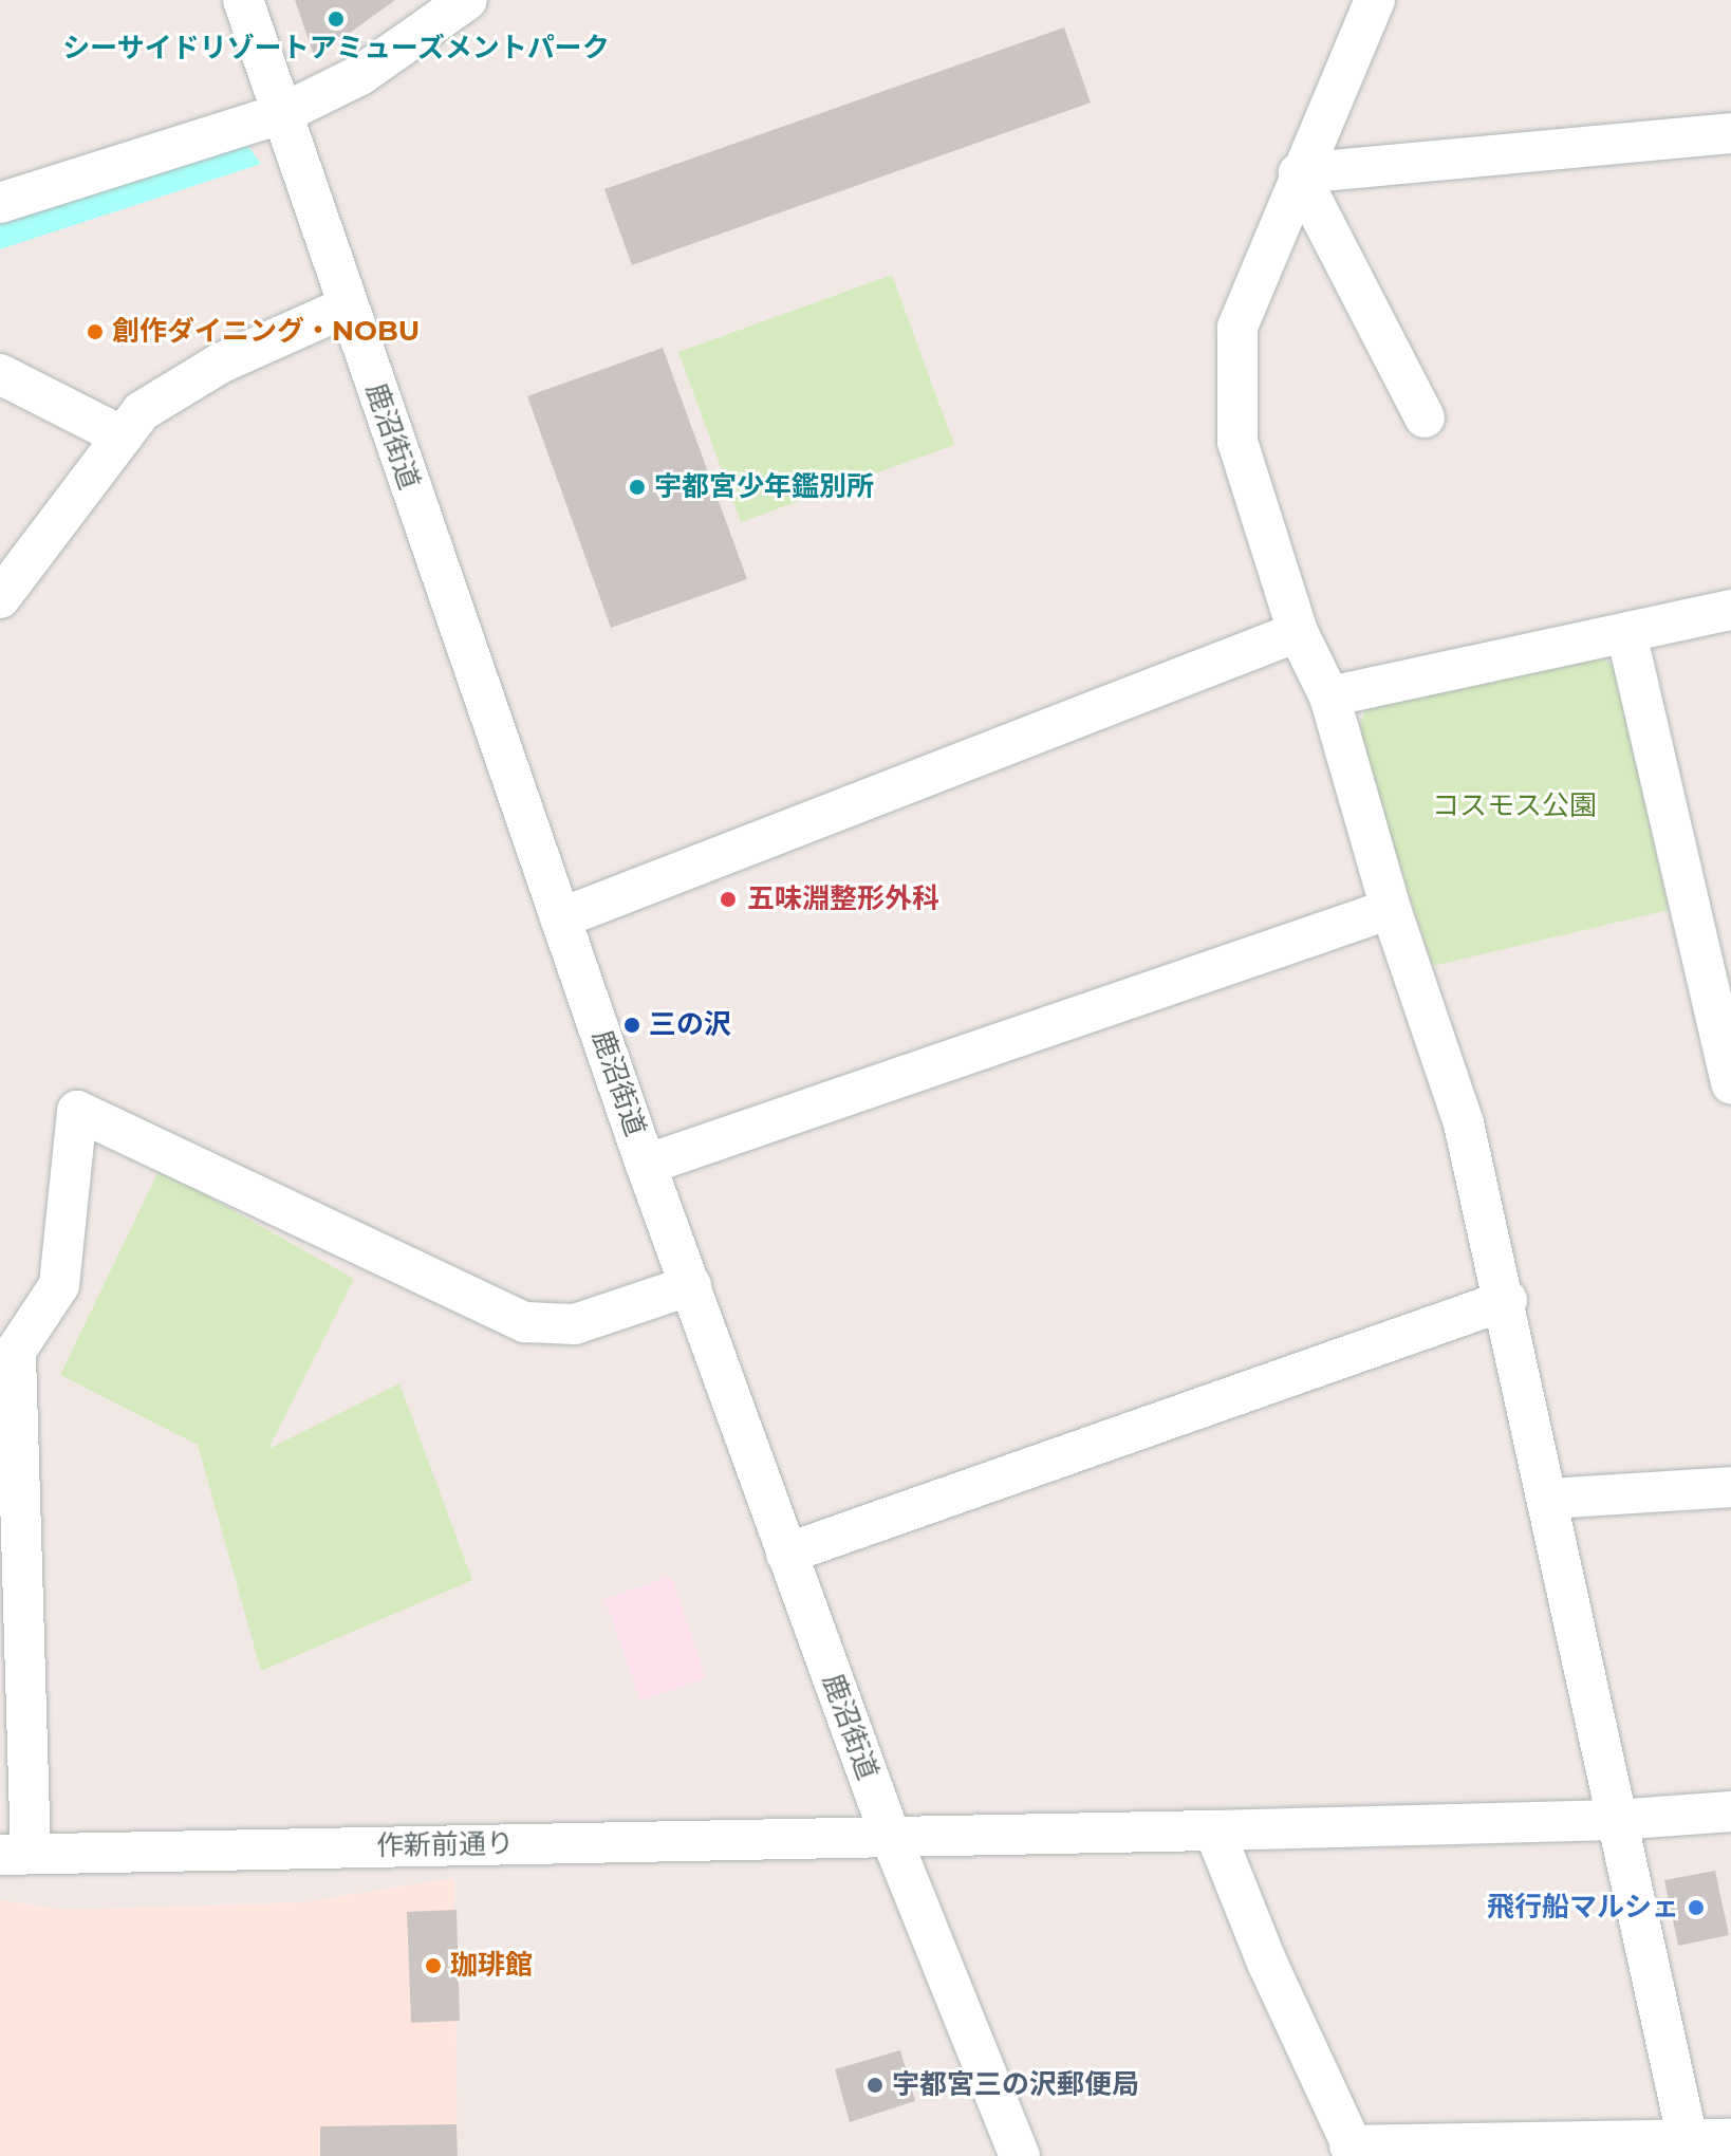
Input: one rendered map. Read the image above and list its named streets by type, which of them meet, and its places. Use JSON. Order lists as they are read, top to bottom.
{
  "streets": {
    "street": ["鹿沼街道", "作新前通り"]
  },
  "crossings": [
    ["鹿沼街道", "作新前通り"]
  ],
  "parks": ["コスモス公園"],
  "places": [
    "シーサイドリゾートアミューズメントパーク",
    "創作ダイニング・NOBU",
    "宇都宮少年鑑別所",
    "五味淵整形外科",
    "三の沢",
    "飛行船マルシェ",
    "珈琲館",
    "宇都宮三の沢郵便局"
  ]
}
